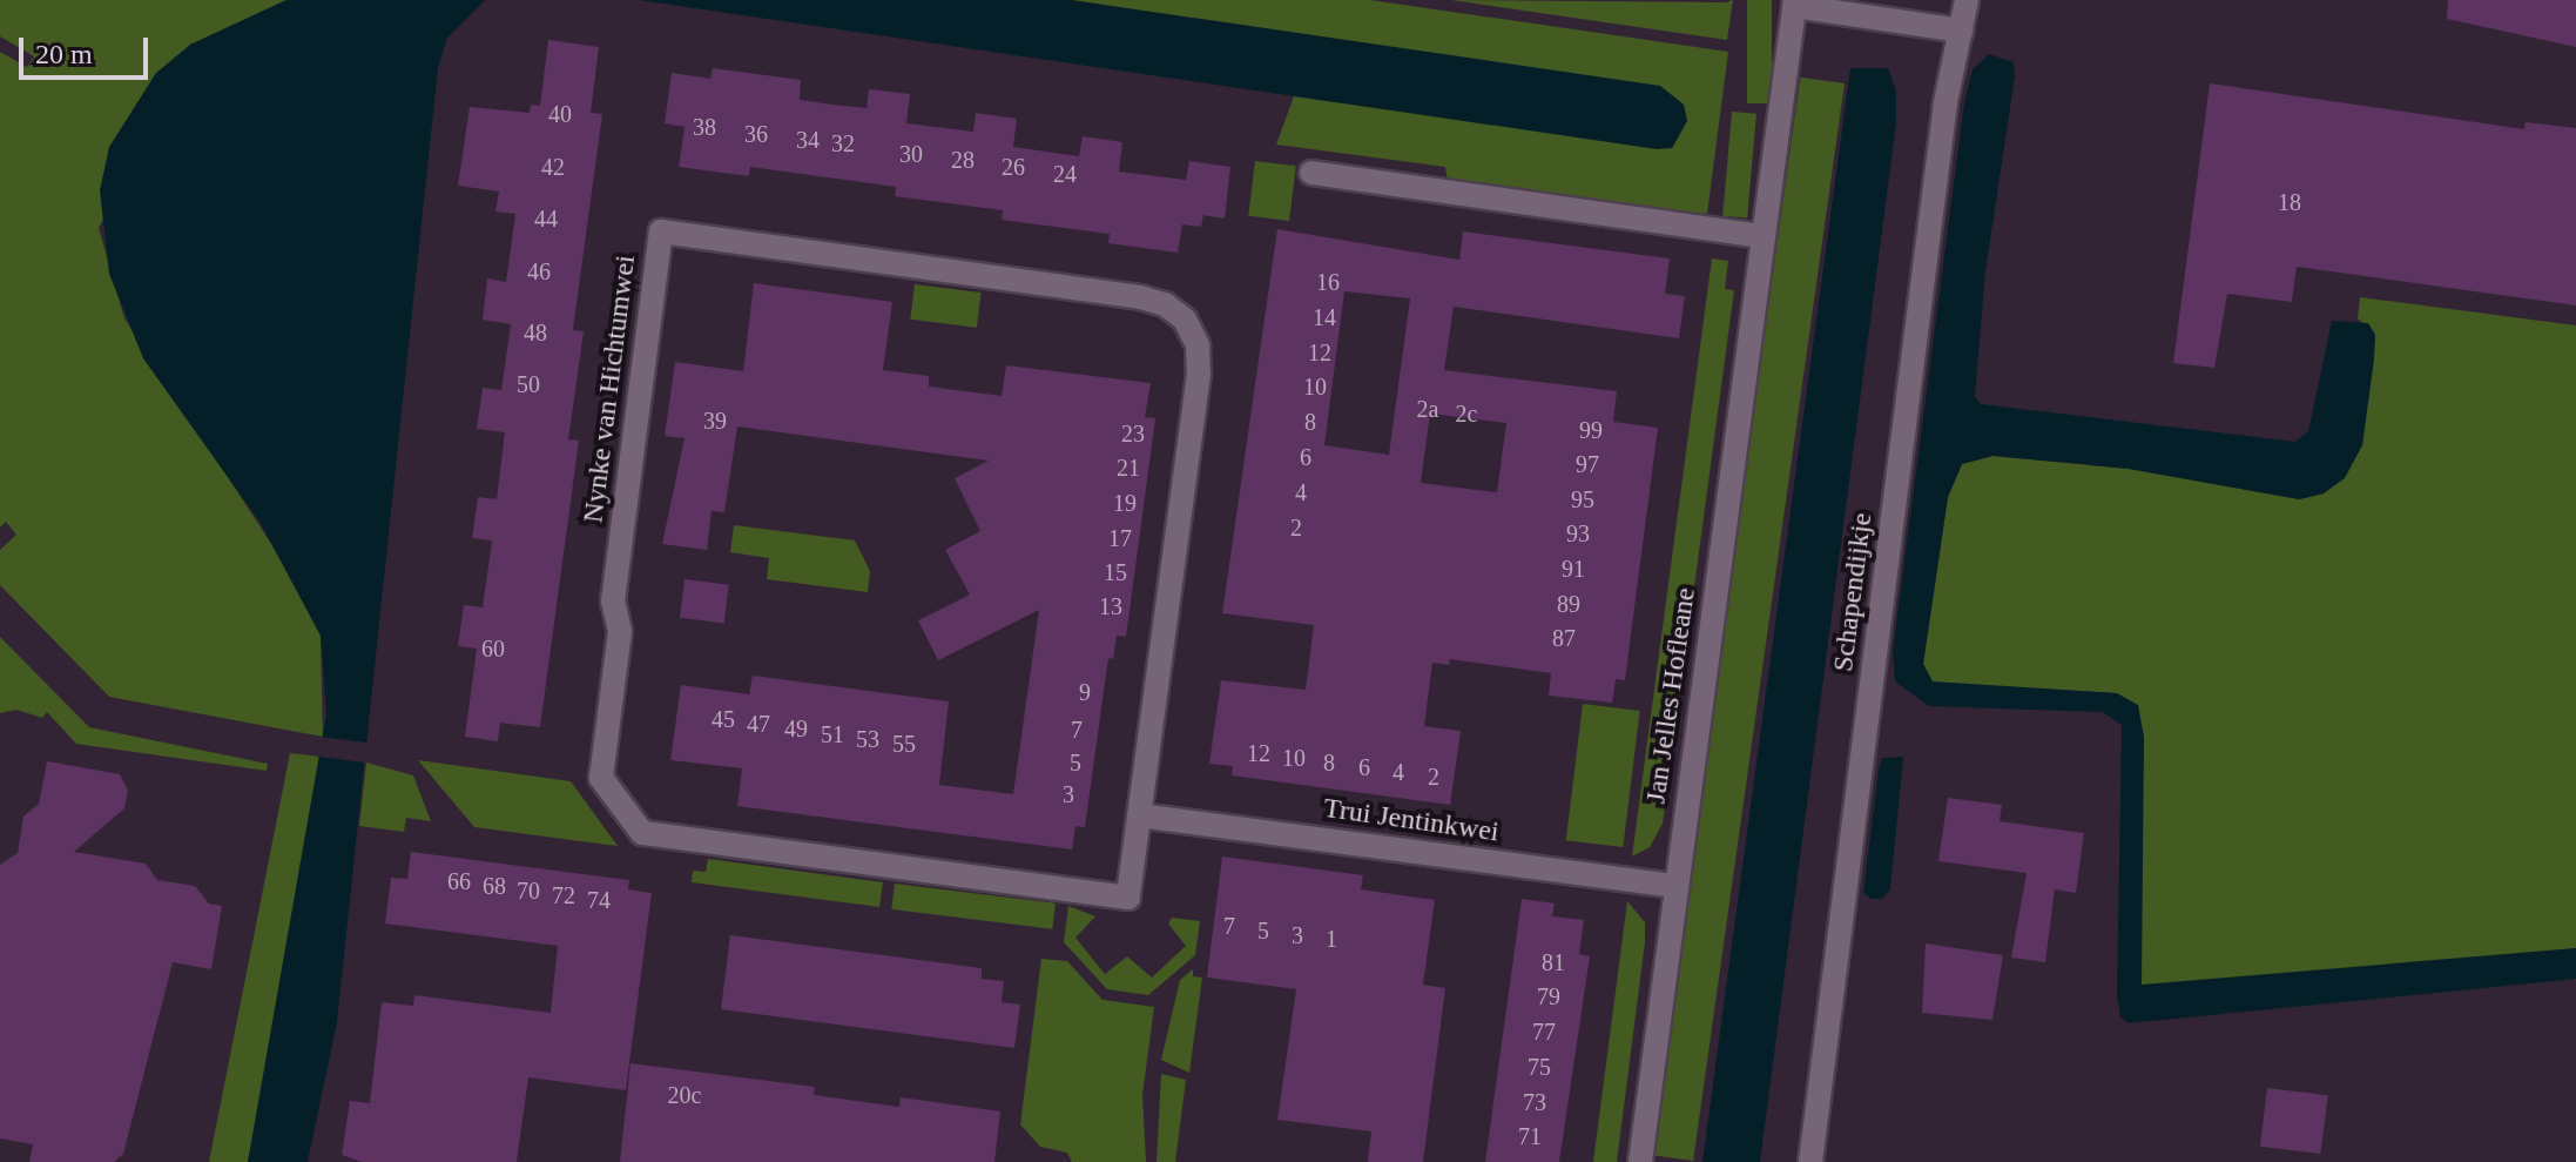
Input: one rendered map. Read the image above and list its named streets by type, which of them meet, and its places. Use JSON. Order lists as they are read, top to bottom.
{
  "streets": {
    "street": [
      "Nynke van Hichtumwei",
      "Schapendijkje",
      "Jan Jelles Hofleane",
      "Trui Jentinkwei"
    ]
  },
  "crossings": [
    ["Nynke van Hichtumwei", "Trui Jentinkwei"],
    ["Jan Jelles Hofleane", "Trui Jentinkwei"]
  ],
  "house_numbers": [
    "40",
    "38",
    "36",
    "34",
    "32",
    "30",
    "28",
    "42",
    "26",
    "24",
    "18",
    "44",
    "46",
    "16",
    "14",
    "48",
    "12",
    "50",
    "10",
    "2a",
    "2c",
    "39",
    "8",
    "99",
    "23",
    "6",
    "97",
    "21",
    "4",
    "95",
    "19",
    "2",
    "93",
    "17",
    "91",
    "15",
    "89",
    "13",
    "87",
    "60",
    "9",
    "45",
    "47",
    "49",
    "7",
    "51",
    "53",
    "55",
    "12",
    "10",
    "5",
    "8",
    "6",
    "4",
    "2",
    "3",
    "66",
    "68",
    "70",
    "72",
    "74",
    "7",
    "5",
    "3",
    "1",
    "81",
    "79",
    "77",
    "75",
    "20c",
    "73",
    "71"
  ],
  "scale_bar": "20 m"
}
